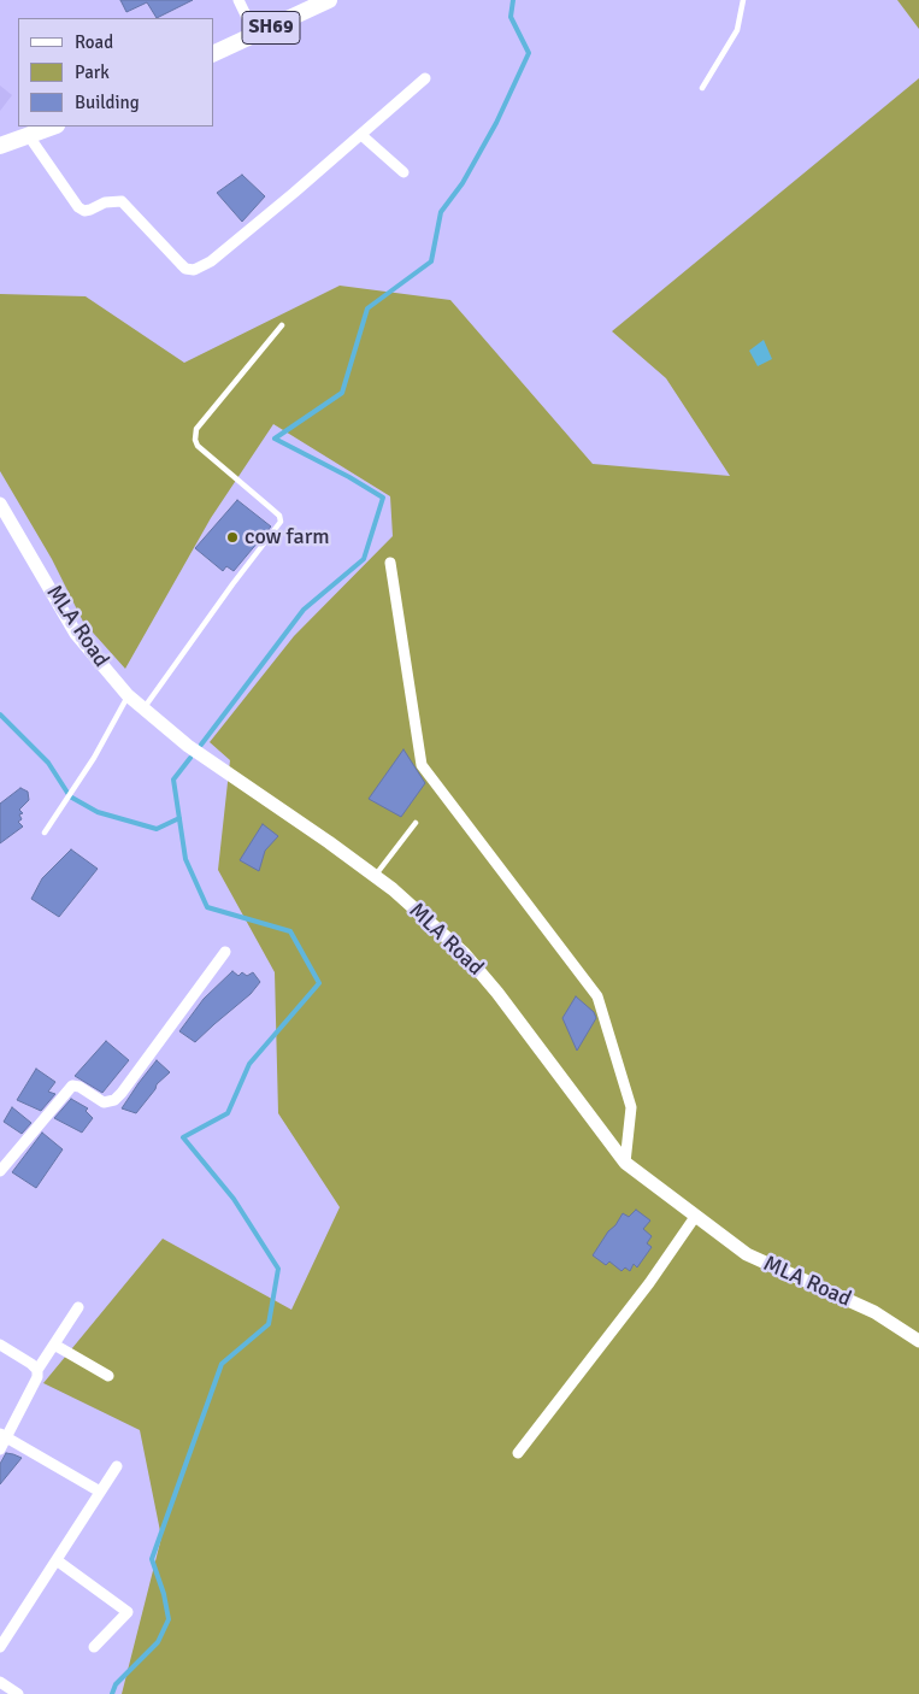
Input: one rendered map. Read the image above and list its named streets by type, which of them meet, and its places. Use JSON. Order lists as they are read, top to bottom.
{
  "streets": {
    "main road": ["SH69"],
    "street": ["MLA Road"]
  },
  "places": ["cow farm"],
  "legend": ["Road", "Park", "Building"]
}
